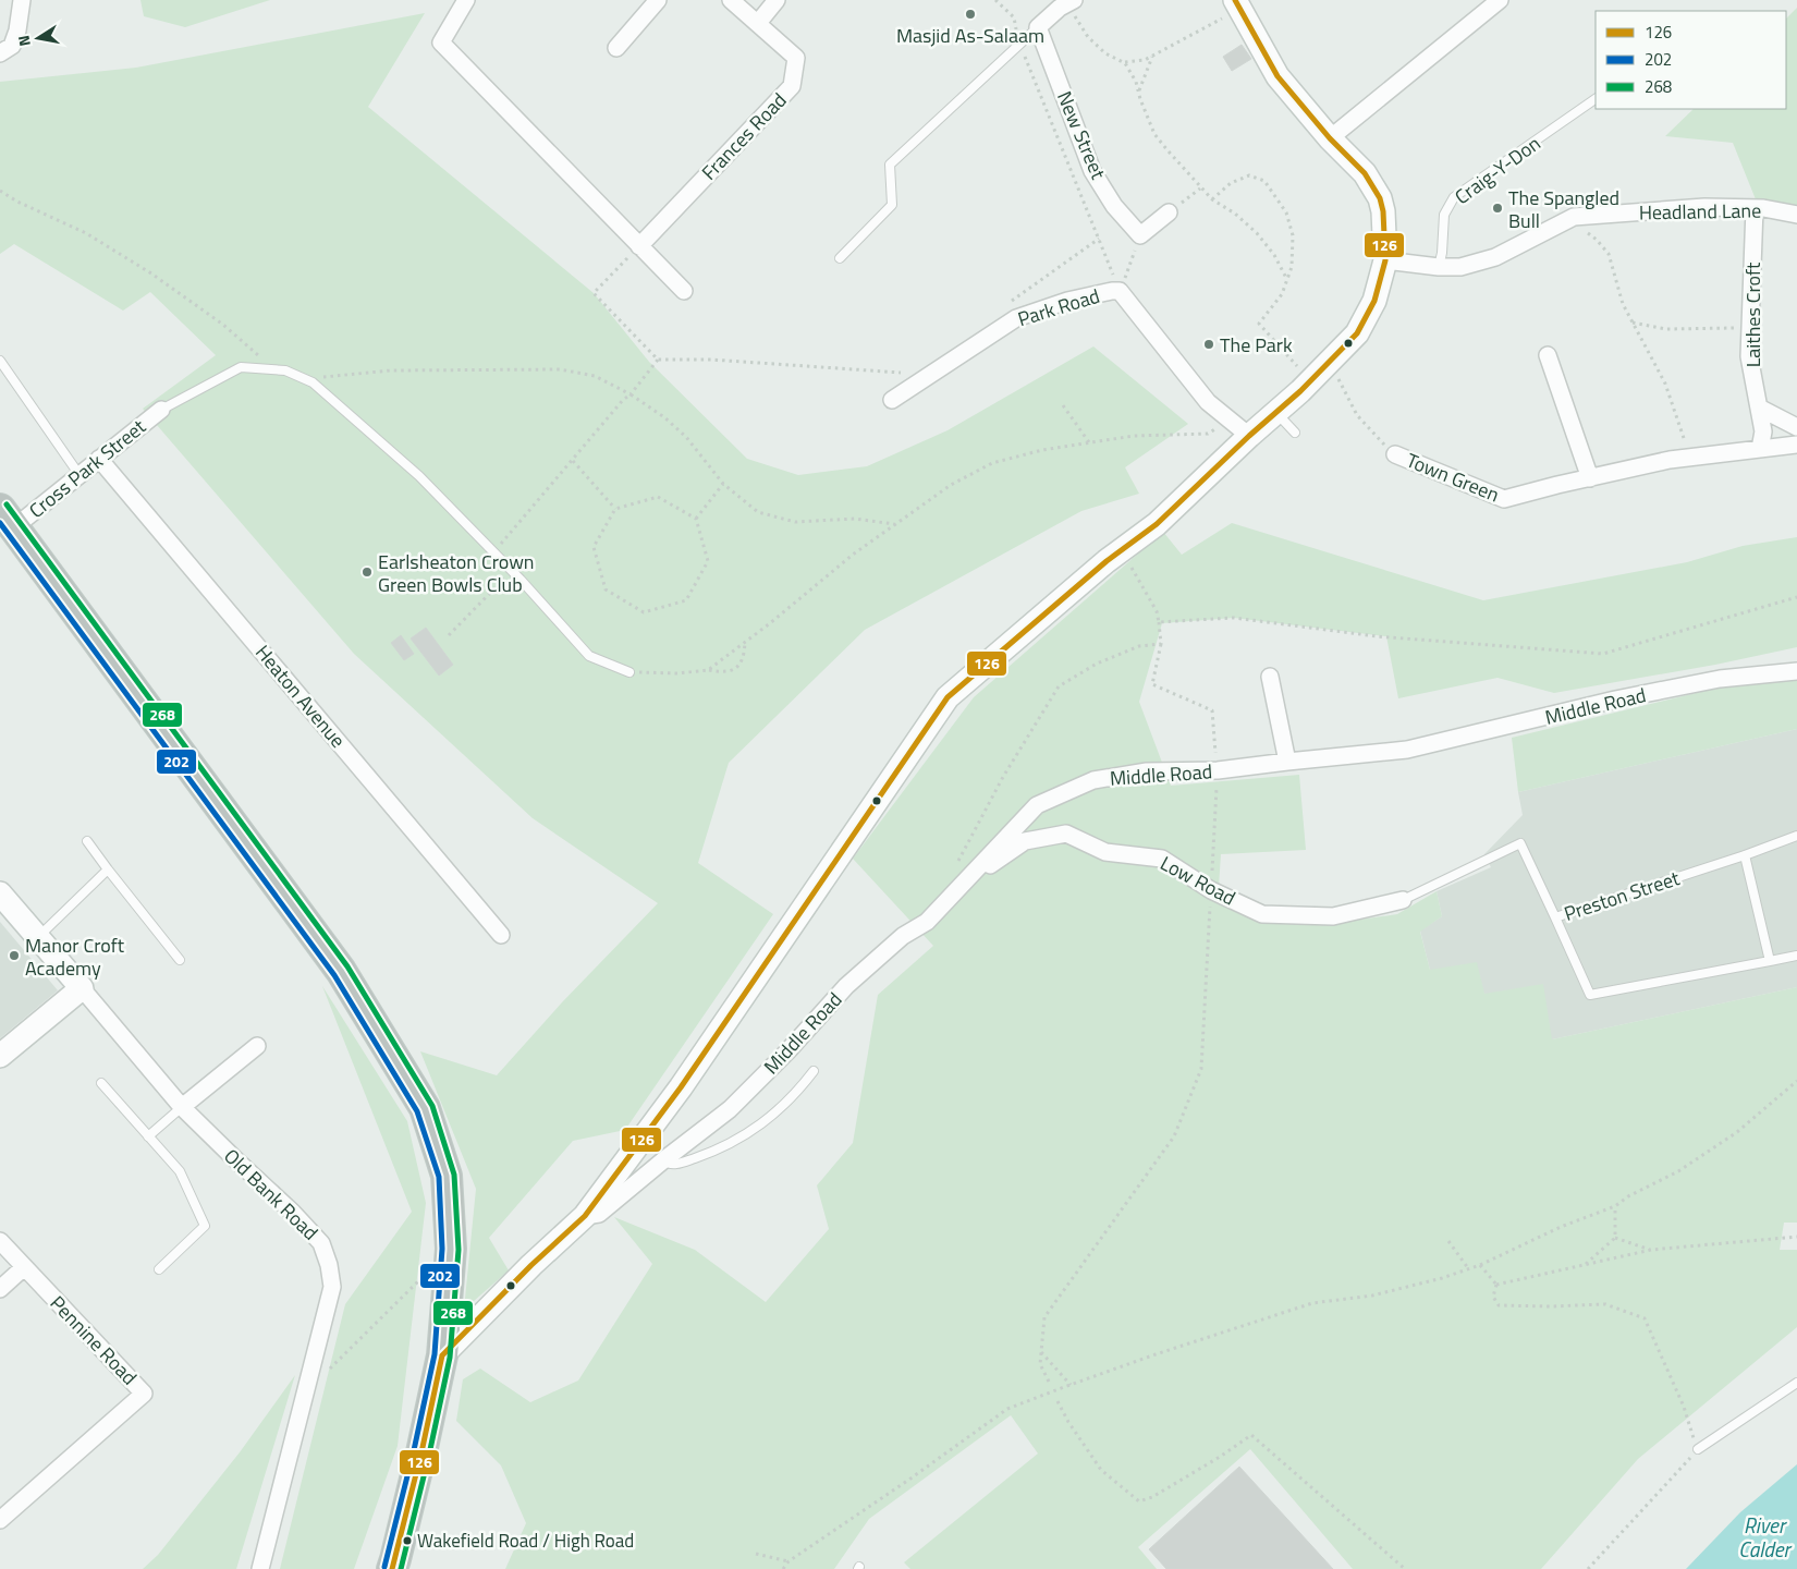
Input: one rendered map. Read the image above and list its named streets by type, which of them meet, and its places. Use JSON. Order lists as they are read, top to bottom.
{
  "streets": {
    "street": [
      "New Street",
      "Frances Road",
      "Headland Lane",
      "Park Road",
      "Laithes Croft",
      "Cross Park Street",
      "Town Green",
      "Heaton Avenue",
      "Middle Road",
      "Low Road",
      "Old Bank Road",
      "Pennine Road"
    ],
    "lane": ["Craig-Y-Don", "Preston Street"]
  },
  "crossings": [
    ["Craig-Y-Don", "Headland Lane"],
    ["Headland Lane", "Laithes Croft"],
    ["Laithes Croft", "Town Green"],
    ["Cross Park Street", "Heaton Avenue"],
    ["Middle Road", "Low Road"],
    ["Low Road", "Preston Street"]
  ],
  "water": ["River Calder"],
  "places": [
    "Masjid As-Salaam",
    "The Spangled Bull",
    "The Park",
    "Earlsheaton Crown Green Bowls Club",
    "Manor Croft Academy",
    "Wakefield Road / High Road"
  ],
  "lines": ["transit line 126", "transit line 268", "transit line 202"],
  "legend": ["126", "202", "268"],
  "north": "left"
}
